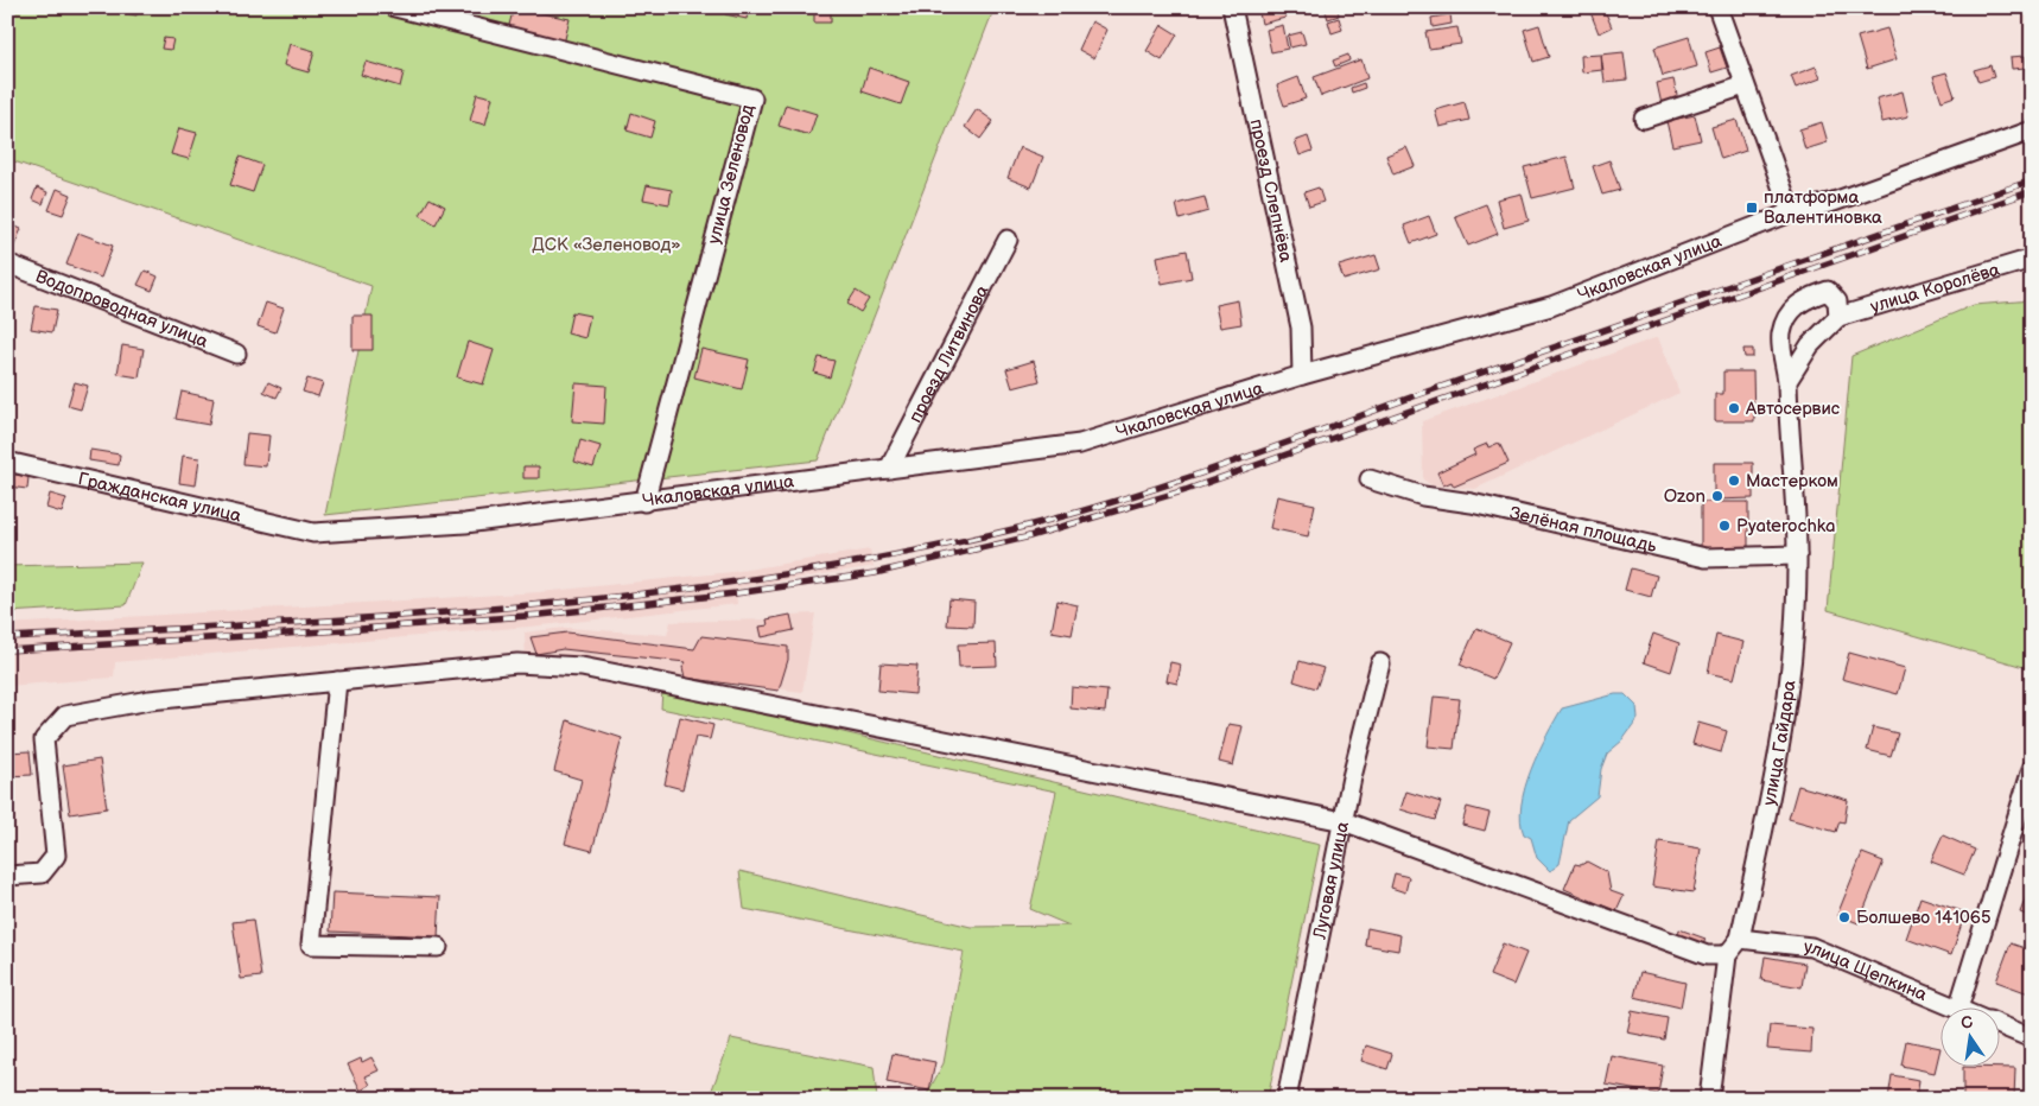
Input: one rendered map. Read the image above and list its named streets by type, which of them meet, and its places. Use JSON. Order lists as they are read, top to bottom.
{
  "streets": {
    "street": [
      "улица Зеленовод",
      "проезд Слепнёва",
      "Чкаловская улица",
      "улица Королёва",
      "Водопроводная улица",
      "проезд Литвинова",
      "Гражданская улица",
      "Зелёная площадь",
      "улица Гайдара",
      "Луговая улица",
      "улица Щепкина"
    ]
  },
  "crossings": [
    ["улица Зеленовод", "Чкаловская улица"],
    ["проезд Слепнёва", "Чкаловская улица"],
    ["Чкаловская улица", "проезд Литвинова"],
    ["Чкаловская улица", "Гражданская улица"],
    ["улица Королёва", "улица Гайдара"],
    ["Зелёная площадь", "улица Гайдара"],
    ["улица Гайдара", "улица Щепкина"]
  ],
  "parks": ["ДСК «Зеленовод»"],
  "places": {
    "transit": ["платформа Валентиновка"],
    "other": [
      "Автосервис",
      "Мастерком",
      "Ozon",
      "Pyaterochka",
      "Болшево 141065"
    ]
  },
  "north": "top"
}
